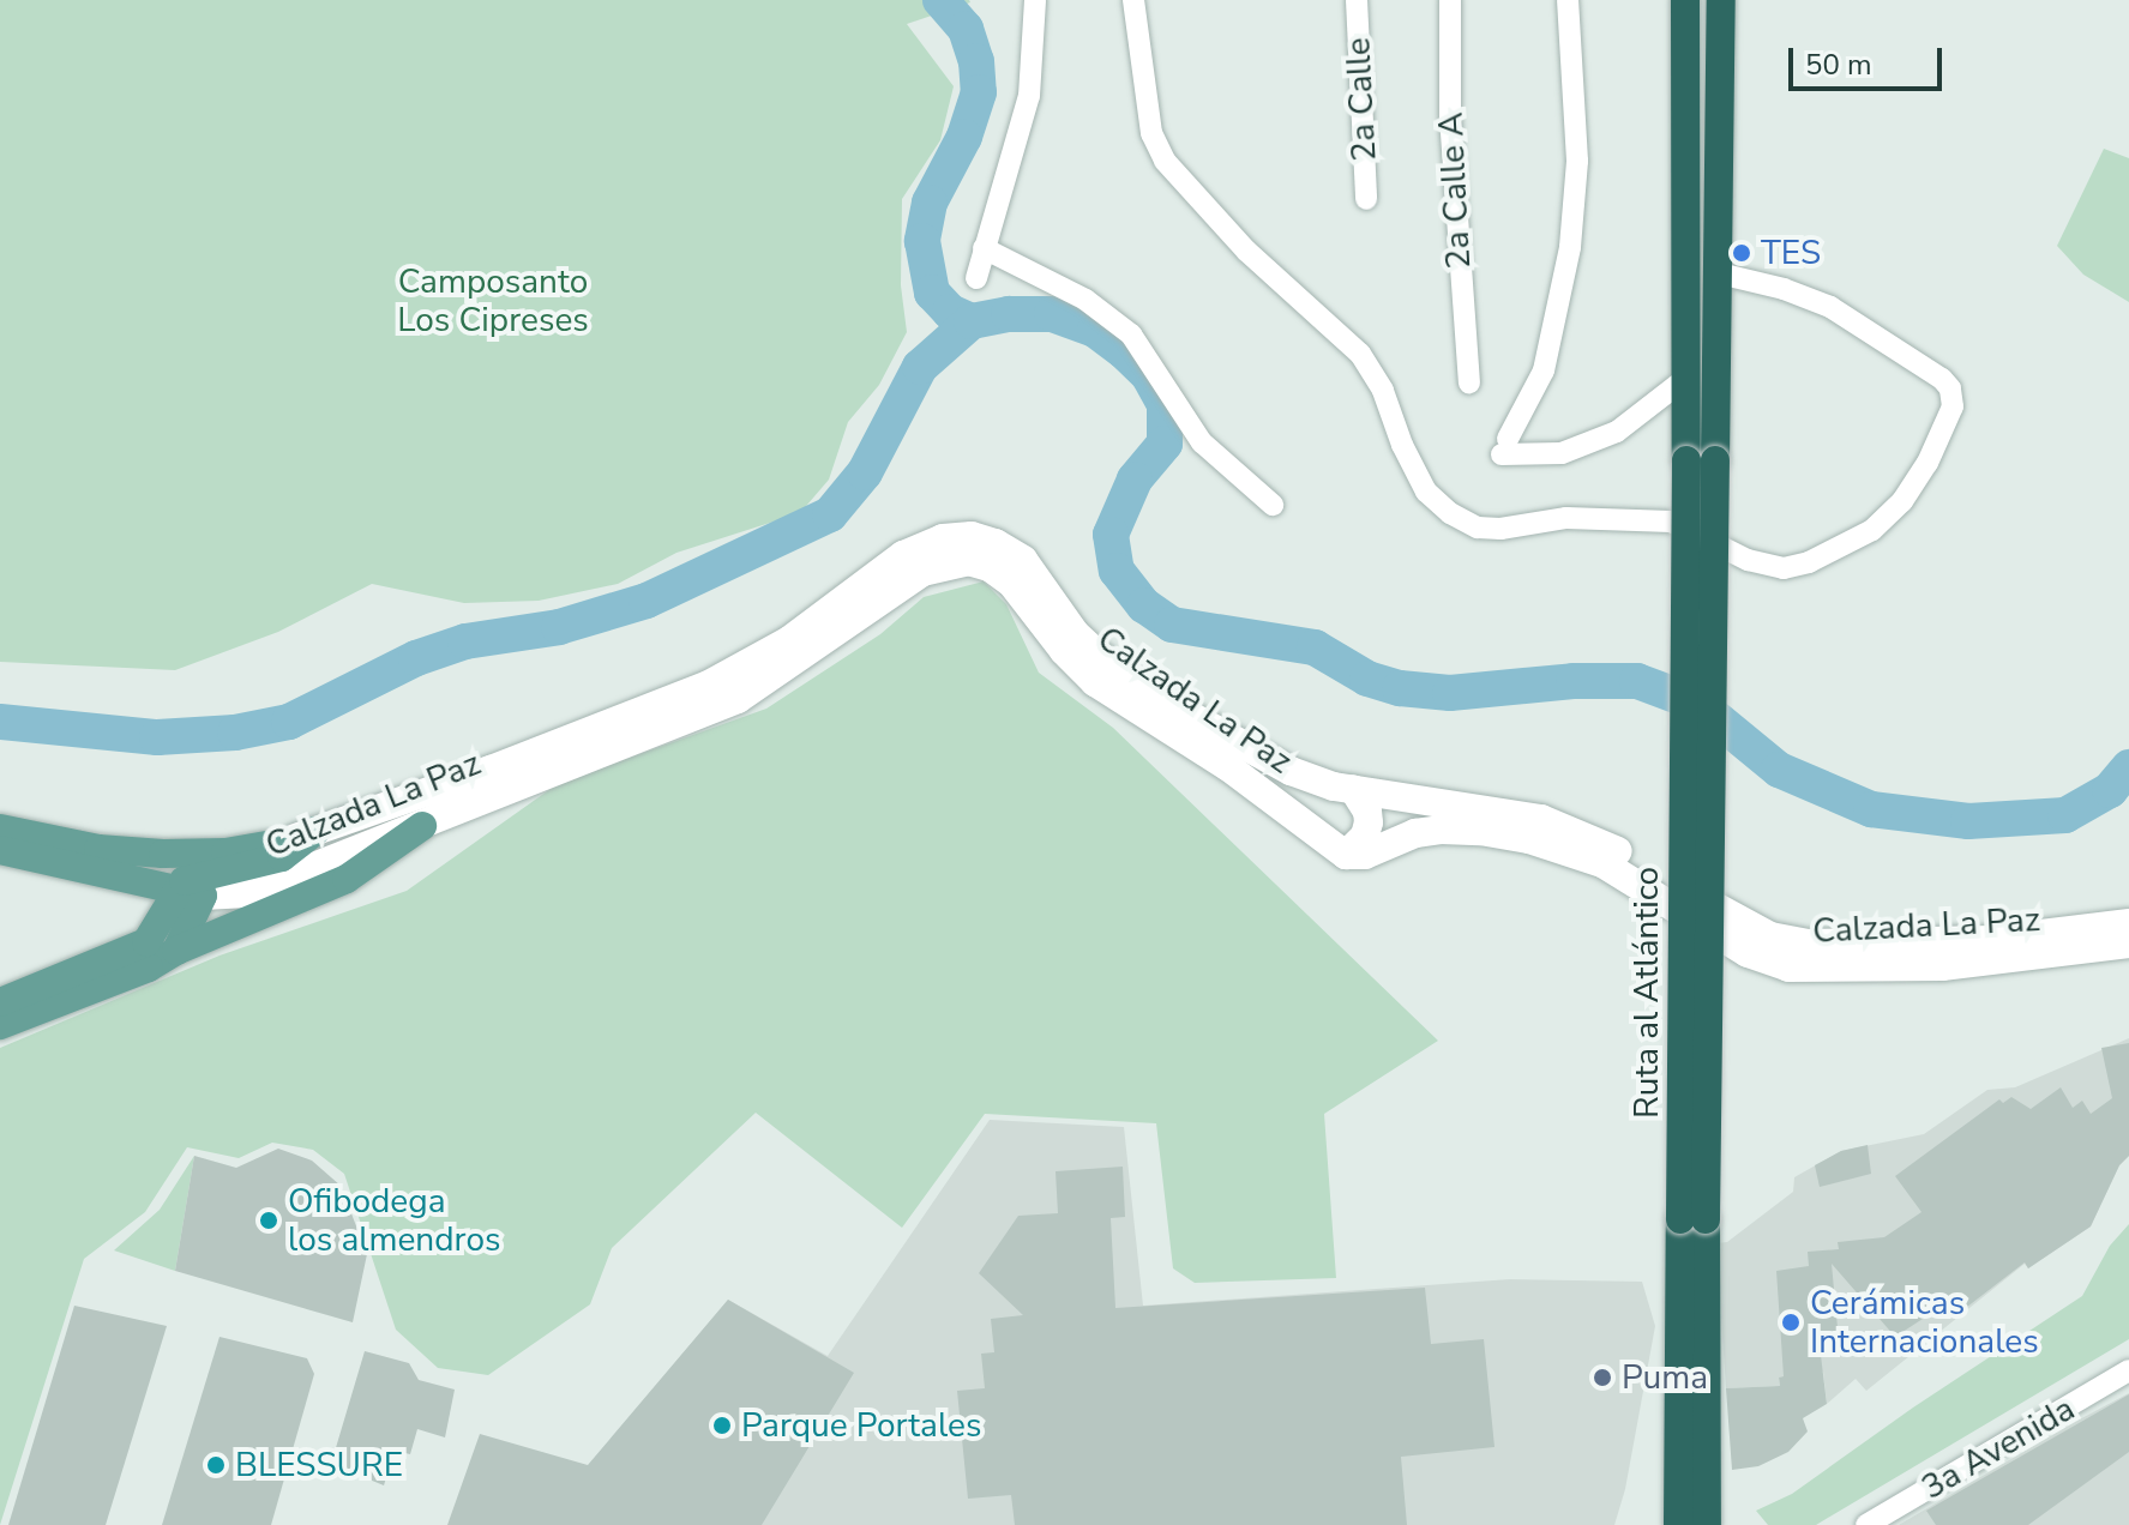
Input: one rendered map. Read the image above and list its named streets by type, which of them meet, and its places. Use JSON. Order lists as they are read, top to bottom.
{
  "streets": {
    "highway": ["Ruta al Atlántico"],
    "main road": ["Calzada La Paz"],
    "street": ["2a Calle", "2a Calle A", "3a Avenida"]
  },
  "parks": ["Camposanto Los Cipreses"],
  "places": [
    "TES",
    "Ofibodega los almendros",
    "Cerámicas Internacionales",
    "Puma",
    "Parque Portales",
    "BLESSURE"
  ],
  "scale_bar": "50 m"
}
